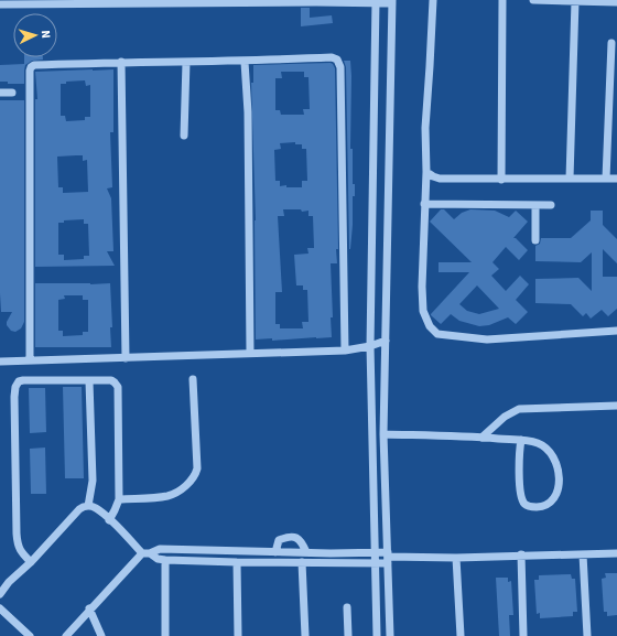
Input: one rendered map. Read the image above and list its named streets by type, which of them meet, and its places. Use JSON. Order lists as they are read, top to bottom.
{
  "north": "right"
}
